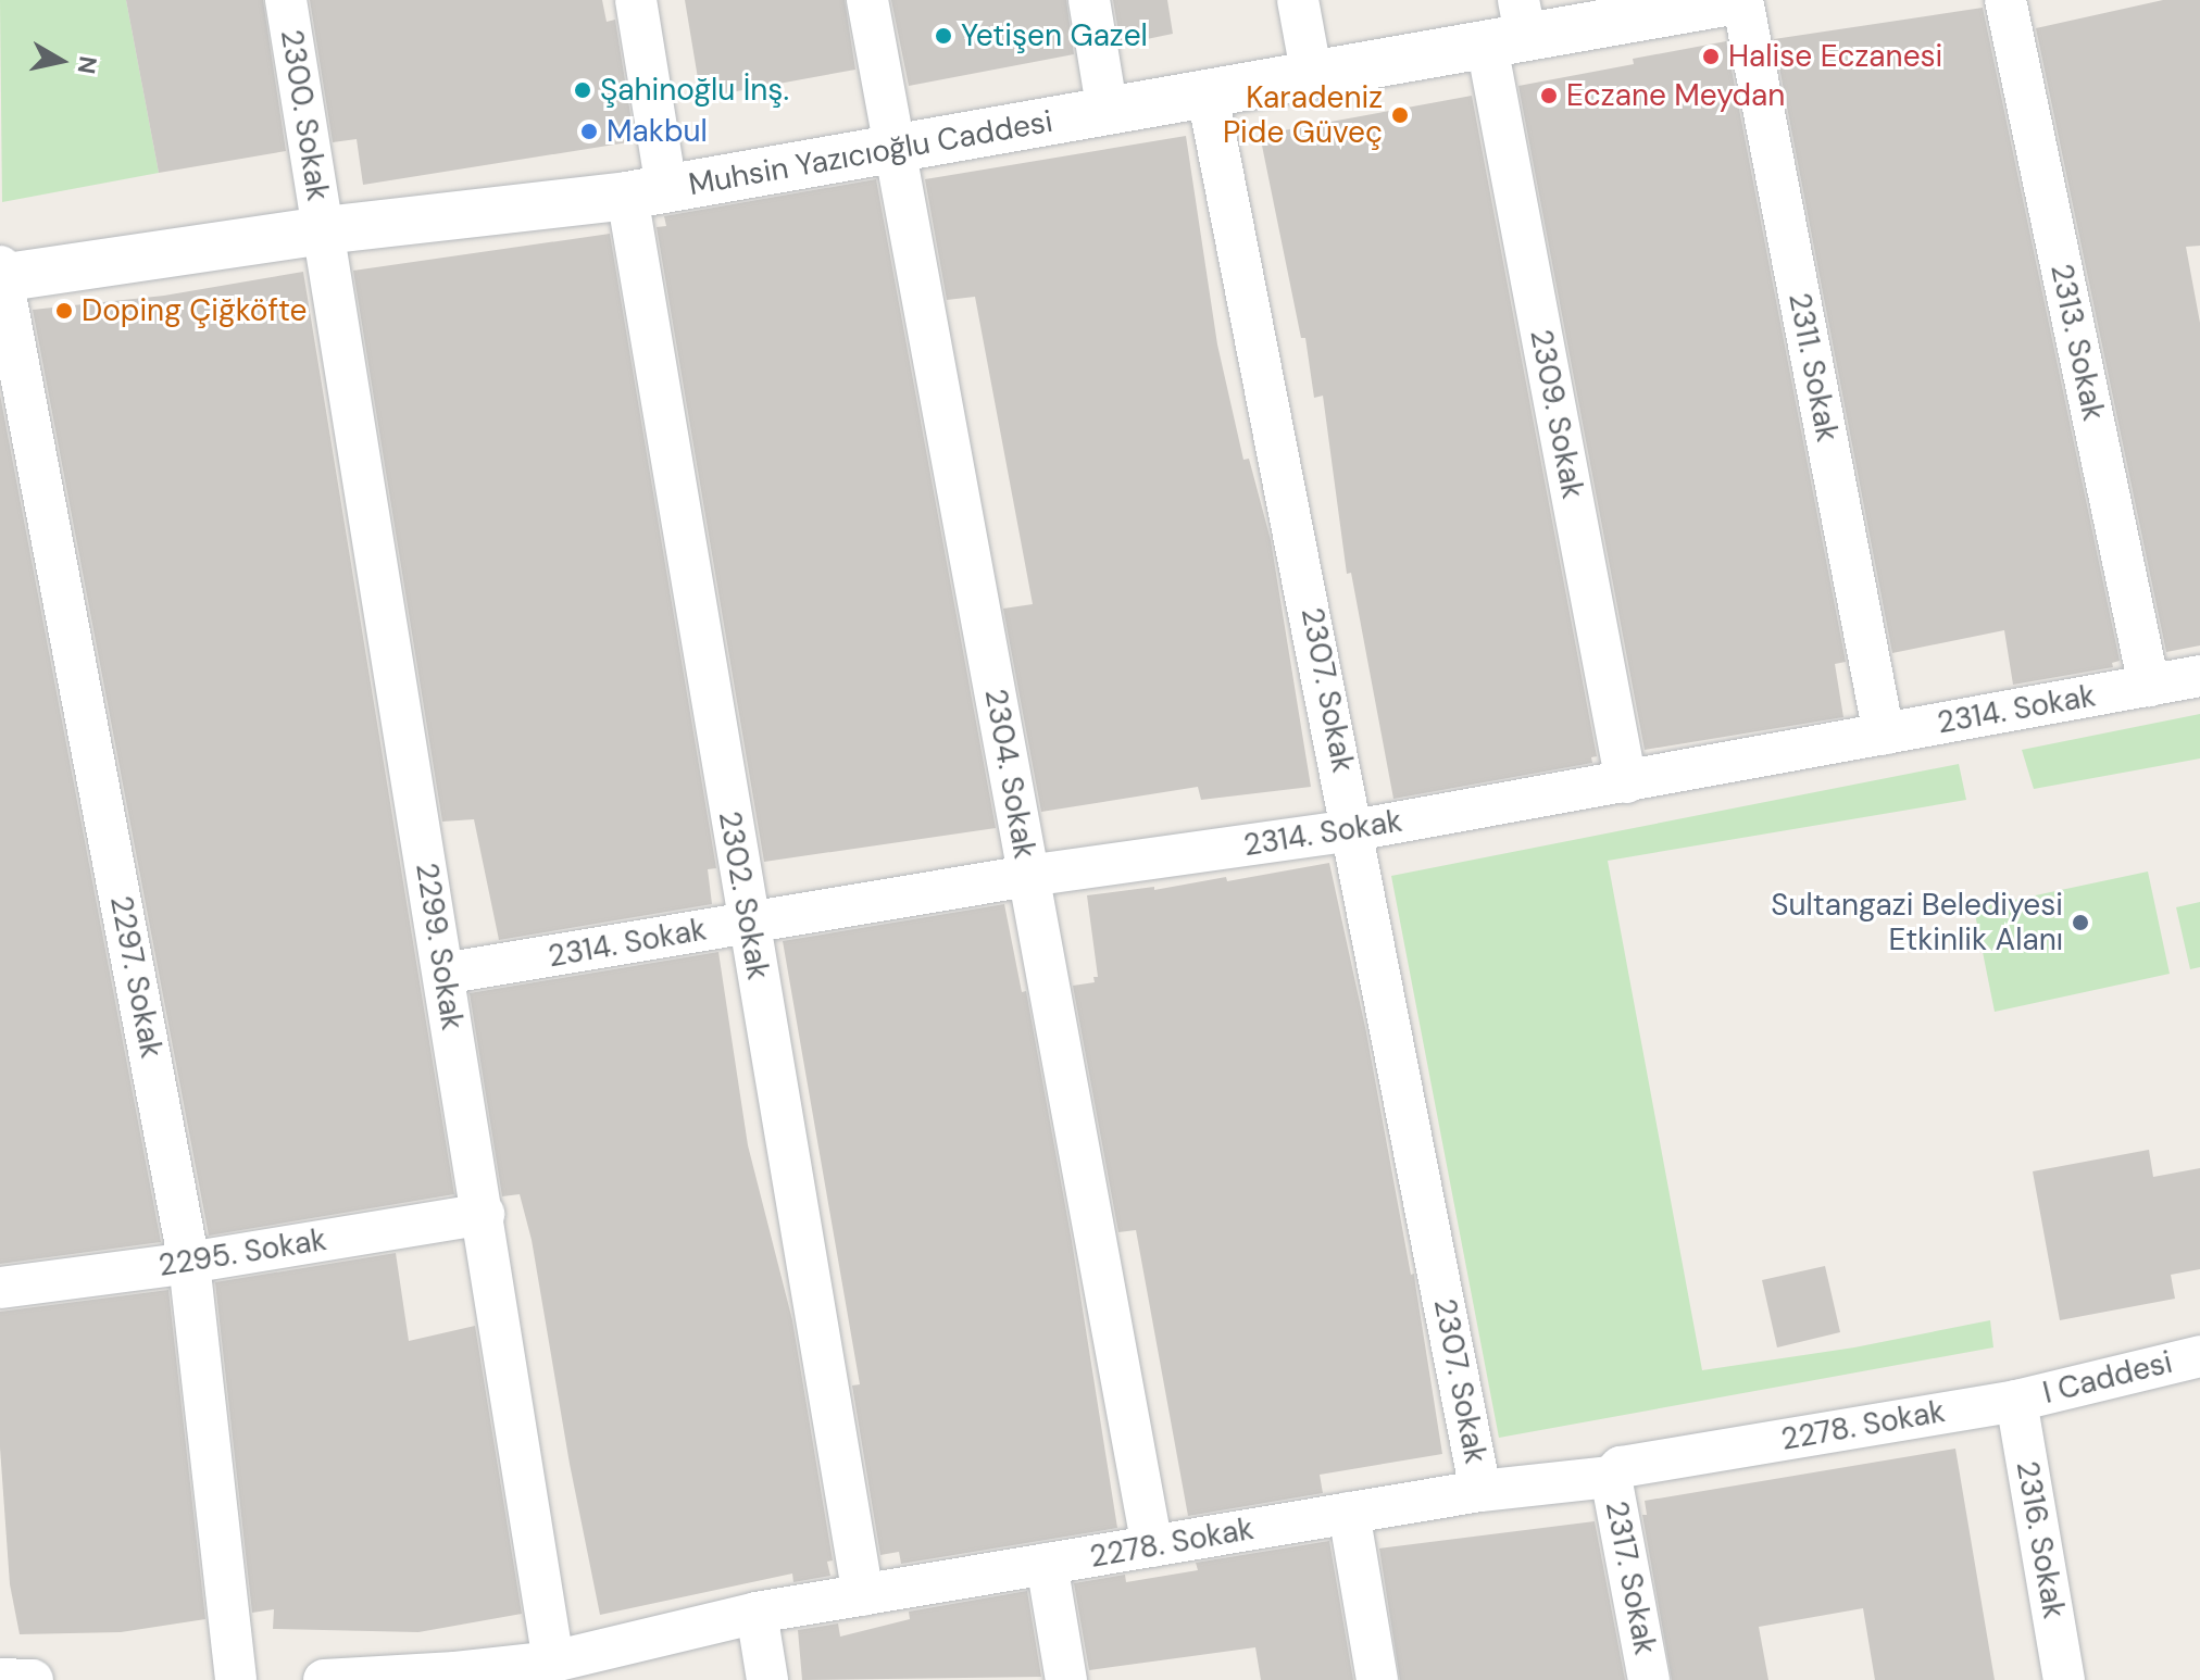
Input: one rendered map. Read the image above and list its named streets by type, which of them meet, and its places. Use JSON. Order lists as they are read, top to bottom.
{
  "streets": {
    "main road": ["Muhsin Yazıcıoğlu Caddesi"],
    "street": [
      "2300. Sokak",
      "2313. Sokak",
      "2311. Sokak",
      "2309. Sokak",
      "2307. Sokak",
      "2314. Sokak",
      "2304. Sokak",
      "2302. Sokak",
      "2299. Sokak",
      "2297. Sokak",
      "2295. Sokak",
      "I Caddesi",
      "2278. Sokak",
      "2316. Sokak",
      "2317. Sokak"
    ]
  },
  "crossings": [
    ["2300. Sokak", "Muhsin Yazıcıoğlu Caddesi"],
    ["2300. Sokak", "2299. Sokak"],
    ["Muhsin Yazıcıoğlu Caddesi", "2311. Sokak"],
    ["Muhsin Yazıcıoğlu Caddesi", "2309. Sokak"],
    ["Muhsin Yazıcıoğlu Caddesi", "2307. Sokak"],
    ["Muhsin Yazıcıoğlu Caddesi", "2304. Sokak"],
    ["Muhsin Yazıcıoğlu Caddesi", "2302. Sokak"],
    ["Muhsin Yazıcıoğlu Caddesi", "2299. Sokak"],
    ["Muhsin Yazıcıoğlu Caddesi", "2297. Sokak"],
    ["2313. Sokak", "2314. Sokak"],
    ["2311. Sokak", "2314. Sokak"],
    ["2309. Sokak", "2314. Sokak"],
    ["2307. Sokak", "2314. Sokak"],
    ["2307. Sokak", "2278. Sokak"],
    ["2314. Sokak", "2304. Sokak"],
    ["2314. Sokak", "2302. Sokak"],
    ["2314. Sokak", "2299. Sokak"],
    ["2304. Sokak", "2278. Sokak"],
    ["2302. Sokak", "2278. Sokak"],
    ["2299. Sokak", "2295. Sokak"],
    ["2299. Sokak", "2278. Sokak"],
    ["2297. Sokak", "2295. Sokak"],
    ["I Caddesi", "2278. Sokak"],
    ["I Caddesi", "2316. Sokak"],
    ["2278. Sokak", "2316. Sokak"],
    ["2278. Sokak", "2317. Sokak"]
  ],
  "places": [
    "Yetişen Gazel",
    "Halise Eczanesi",
    "Şahinoğlu İnş.",
    "Eczane Meydan",
    "Karadeniz Pide Güveç",
    "Makbul",
    "Doping Çiğköfte",
    "Sultangazi Belediyesi Etkinlik Alanı"
  ],
  "north": "right"
}
